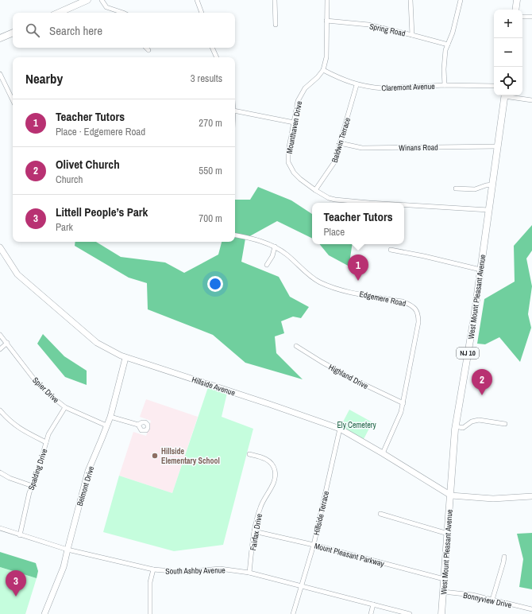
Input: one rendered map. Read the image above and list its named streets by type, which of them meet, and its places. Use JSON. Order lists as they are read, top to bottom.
{
  "streets": {
    "main road": ["West Mount Pleasant Avenue", "NJ 10"],
    "street": [
      "Spring Road",
      "Claremont Avenue",
      "Mounthaven Drive",
      "Baldwin Terrace",
      "Winans Road",
      "Edgemere Road",
      "Highland Drive",
      "Hillside Avenue",
      "Spier Drive",
      "Spalding Drive",
      "Belmont Drive",
      "Hillside Terrace",
      "Fairfax Drive",
      "Mount Pleasant Parkway",
      "South Ashby Avenue",
      "Bonnyview Drive"
    ]
  },
  "crossings": [
    ["Claremont Avenue", "Mounthaven Drive"],
    ["Claremont Avenue", "Baldwin Terrace"],
    ["Mounthaven Drive", "Baldwin Terrace"],
    ["Mounthaven Drive", "West Mount Pleasant Avenue"],
    ["Baldwin Terrace", "Winans Road"],
    ["Winans Road", "West Mount Pleasant Avenue"],
    ["West Mount Pleasant Avenue", "Hillside Avenue"],
    ["West Mount Pleasant Avenue", "Mount Pleasant Parkway"],
    ["West Mount Pleasant Avenue", "Bonnyview Drive"],
    ["Edgemere Road", "Highland Drive"],
    ["Edgemere Road", "Hillside Avenue"],
    ["Hillside Avenue", "Belmont Drive"],
    ["Hillside Avenue", "Hillside Terrace"],
    ["Spier Drive", "Spalding Drive"],
    ["Spier Drive", "Belmont Drive"],
    ["Spalding Drive", "South Ashby Avenue"],
    ["Belmont Drive", "South Ashby Avenue"],
    ["Hillside Terrace", "Mount Pleasant Parkway"],
    ["Hillside Terrace", "South Ashby Avenue"],
    ["Fairfax Drive", "Mount Pleasant Parkway"],
    ["Fairfax Drive", "South Ashby Avenue"]
  ],
  "parks": ["Ely Cemetery"],
  "places": ["Hillside Elementary School"],
  "page": {
    "map_buttons": ["+", "−"],
    "search": "Search here",
    "heading": ["Nearby", "3 results"],
    "list": [
      {
        "mark": "1",
        "name": "Teacher Tutors",
        "note": "Place · Edgemere Road",
        "value": "270 m"
      },
      {
        "mark": "2",
        "name": "Olivet Church",
        "note": "Church",
        "value": "550 m"
      },
      {
        "mark": "3",
        "name": "Littell People’s Park",
        "note": "Park",
        "value": "700 m"
      }
    ],
    "popup": ["Teacher Tutors", "Place"],
    "pins": ["1", "2", "3"]
  }
}
